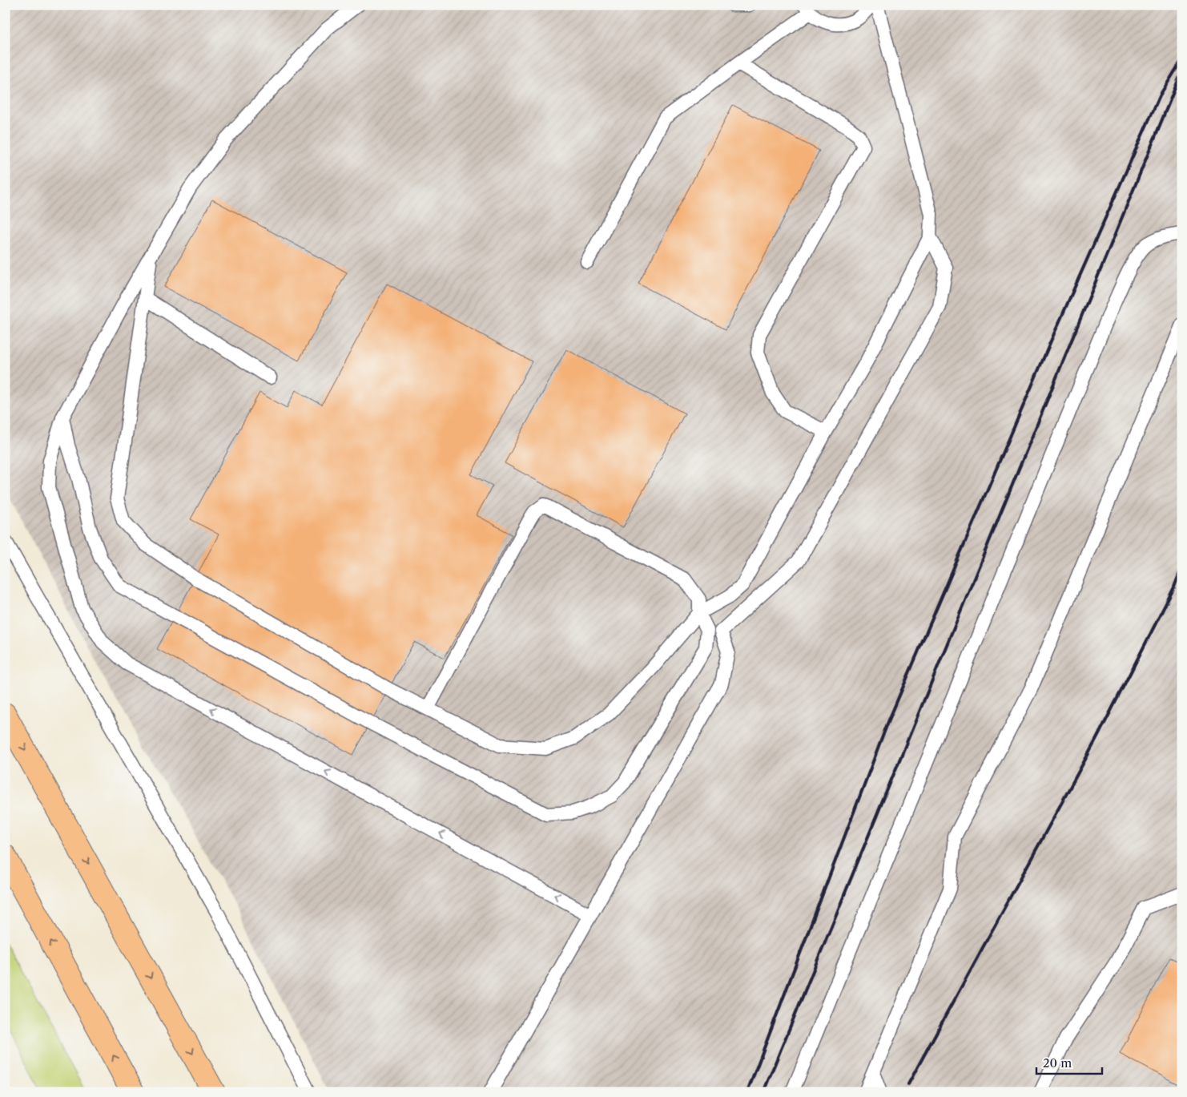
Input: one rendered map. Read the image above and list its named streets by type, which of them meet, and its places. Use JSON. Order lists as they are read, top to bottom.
{
  "scale_bar": "20 m"
}
